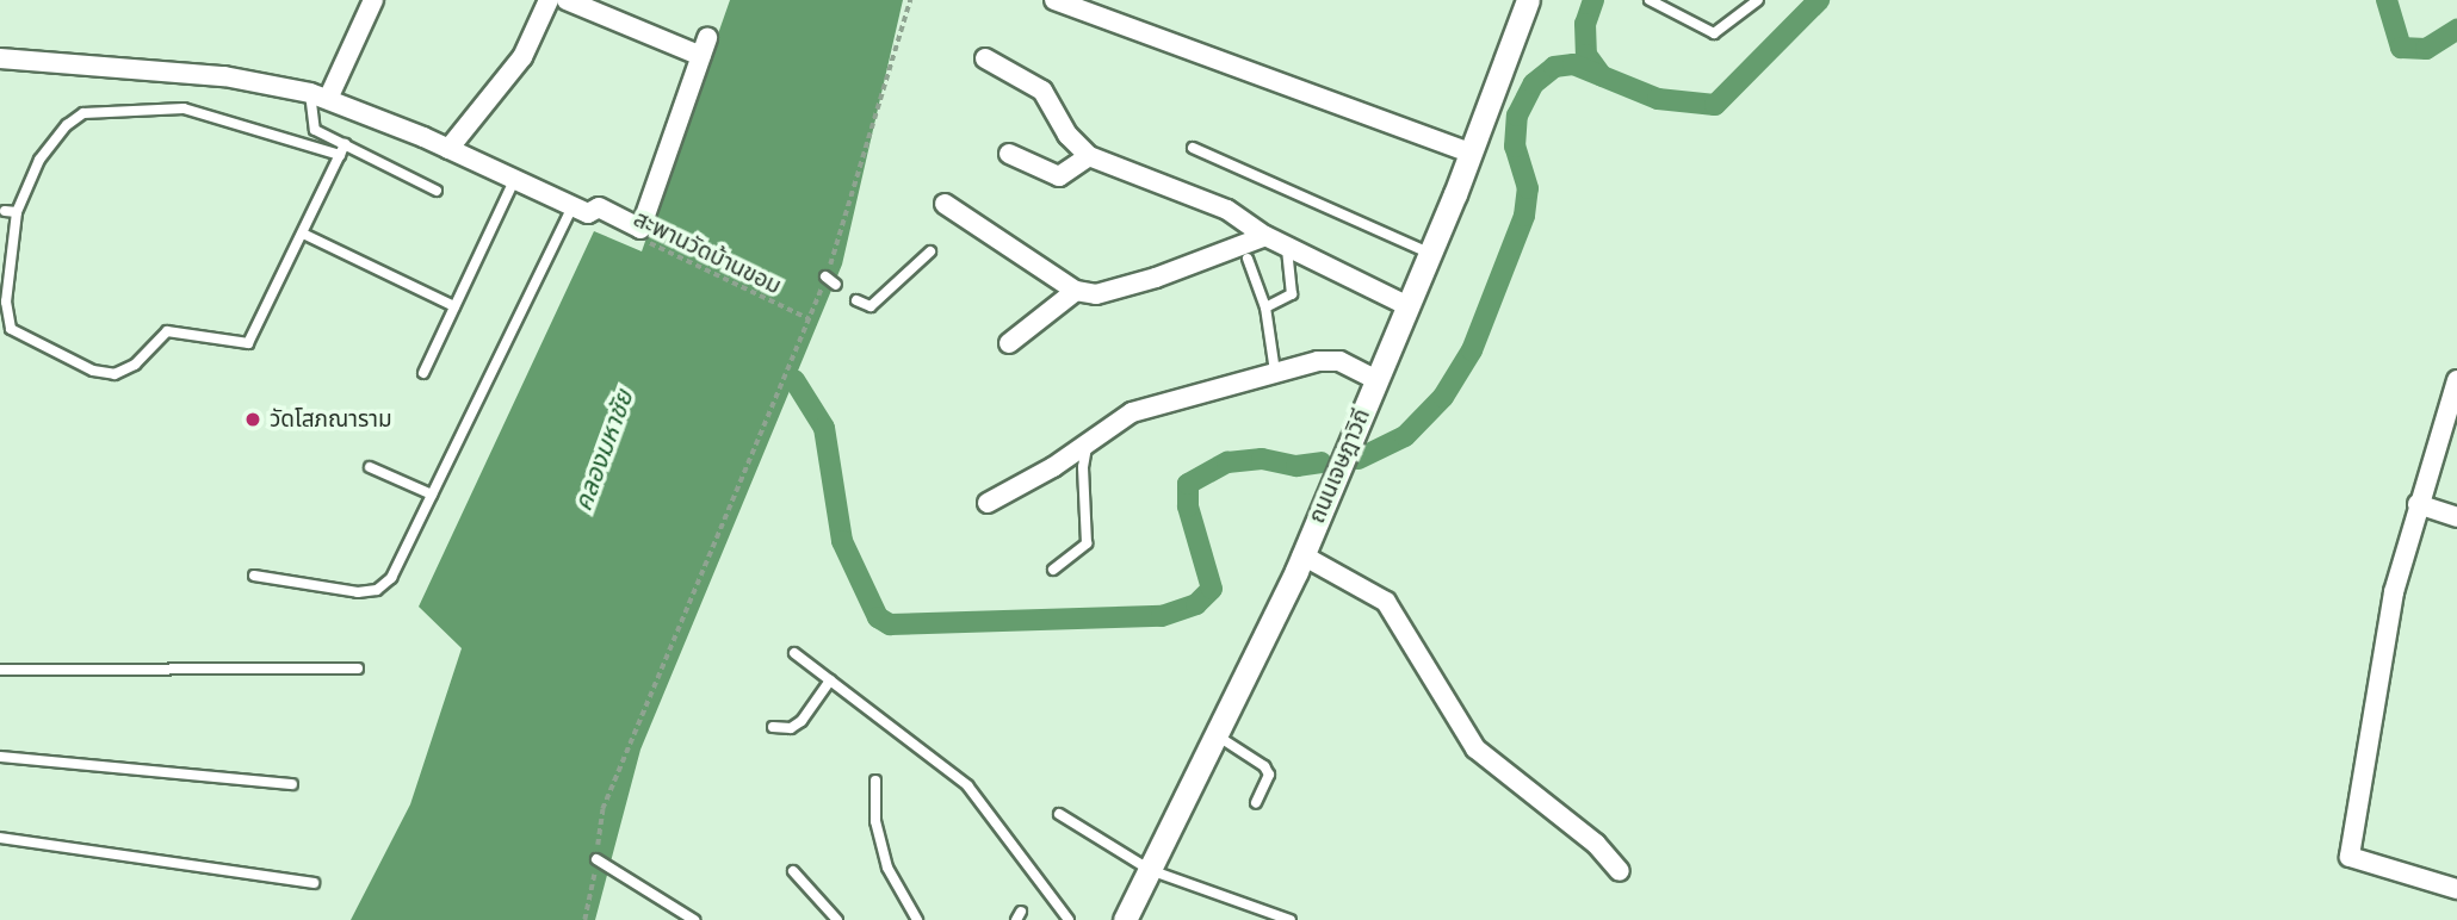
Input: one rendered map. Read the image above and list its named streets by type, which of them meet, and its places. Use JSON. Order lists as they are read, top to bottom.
{
  "streets": {
    "street": ["ถนนเจษฎาวิถี"],
    "path": ["สะพานวัดบ้านขอม"]
  },
  "water": ["คลองมหาชัย"],
  "places": ["วัดโสภณาราม"]
}
